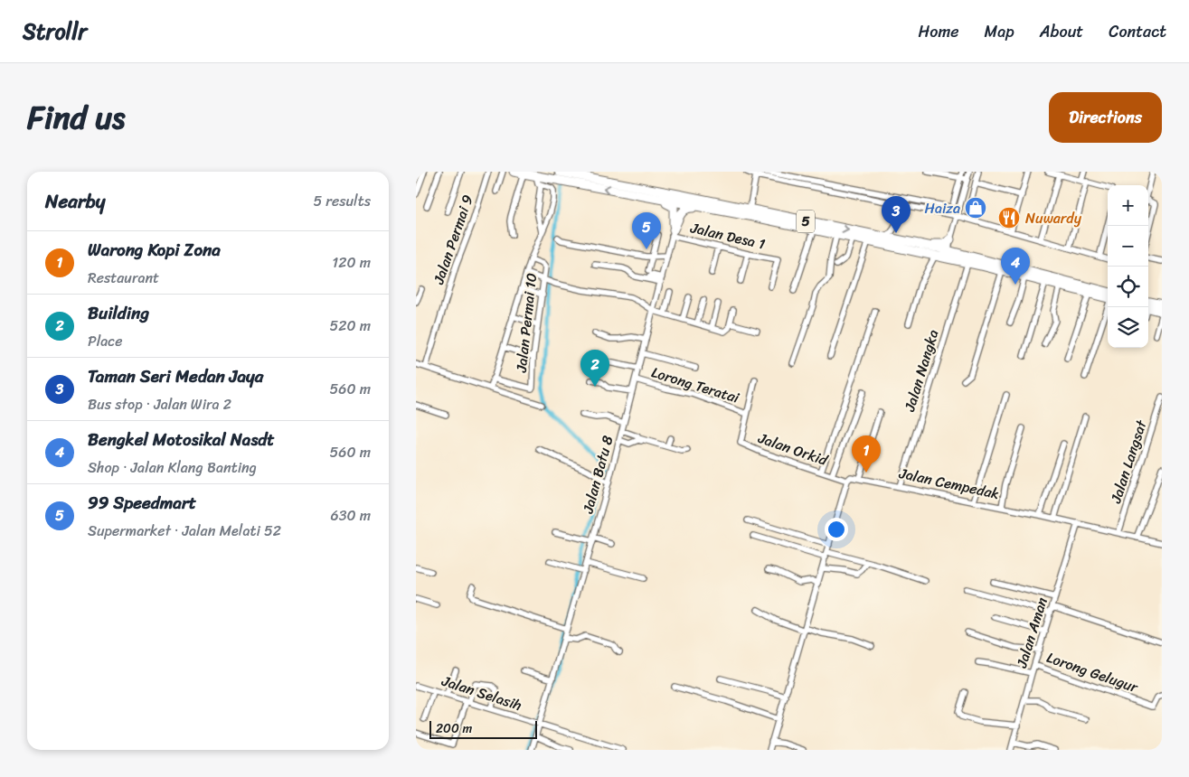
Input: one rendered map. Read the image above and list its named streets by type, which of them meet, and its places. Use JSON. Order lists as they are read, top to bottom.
{
  "streets": {
    "highway": ["5"],
    "street": [
      "Jalan Desa 1",
      "Jalan Permai 9",
      "Jalan Permai 10",
      "Jalan Nangka",
      "Lorong Teratai",
      "Jalan Orkid",
      "Jalan Langsat",
      "Jalan Batu 8",
      "Jalan Cempedak",
      "Jalan Aman",
      "Lorong Gelugur",
      "Jalan Selasih"
    ]
  },
  "crossings": [
    ["5", "Jalan Nangka"],
    ["5", "Jalan Batu 8"],
    ["Jalan Desa 1", "Jalan Batu 8"],
    ["Jalan Nangka", "Jalan Cempedak"],
    ["Lorong Teratai", "Jalan Orkid"],
    ["Lorong Teratai", "Jalan Batu 8"],
    ["Jalan Orkid", "Jalan Cempedak"],
    ["Jalan Langsat", "Jalan Cempedak"],
    ["Jalan Batu 8", "Jalan Selasih"],
    ["Jalan Cempedak", "Jalan Aman"],
    ["Jalan Aman", "Lorong Gelugur"]
  ],
  "places": {
    "shop": ["Haiza"],
    "restaurant": ["Nuwardy"]
  },
  "scale_bar": "200 m",
  "page": {
    "header": "Strollr",
    "nav": [
      "Home",
      "Map",
      "About",
      "Contact"
    ],
    "title": "Find us",
    "buttons": "Directions",
    "heading": ["Nearby", "5 results"],
    "map_buttons": ["+", "−"],
    "pins": [
      "3",
      "5",
      "4",
      "2",
      "1"
    ],
    "list": [
      {
        "mark": "1",
        "name": "Warong Kopi Zona",
        "note": "Restaurant",
        "value": "120 m"
      },
      {
        "mark": "2",
        "name": "Building",
        "note": "Place",
        "value": "520 m"
      },
      {
        "mark": "3",
        "name": "Taman Seri Medan Jaya",
        "note": "Bus stop · Jalan Wira 2",
        "value": "560 m"
      },
      {
        "mark": "4",
        "name": "Bengkel Motosikal Nasdt",
        "note": "Shop · Jalan Klang Banting",
        "value": "560 m"
      },
      {
        "mark": "5",
        "name": "99 Speedmart",
        "note": "Supermarket · Jalan Melati 52",
        "value": "630 m"
      }
    ],
    "scale": "200 m"
  }
}
